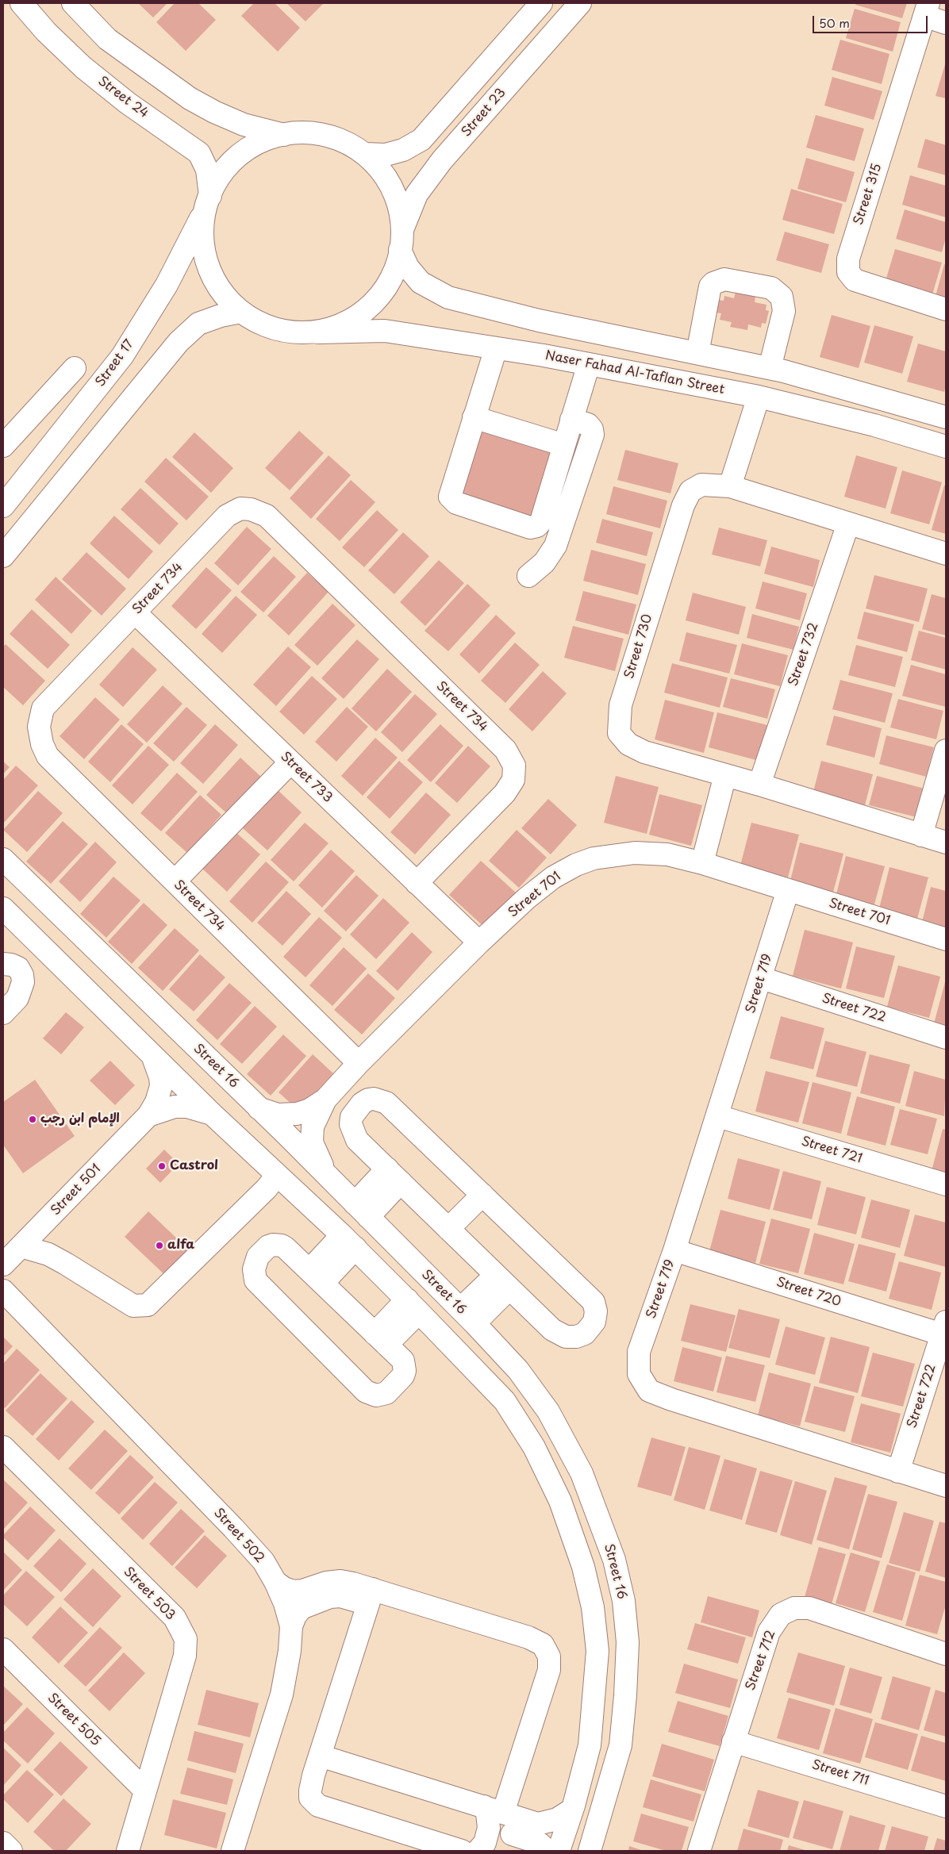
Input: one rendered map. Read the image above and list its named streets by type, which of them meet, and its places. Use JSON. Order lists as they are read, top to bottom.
{
  "streets": {
    "street": [
      "Street 24",
      "Street 23",
      "Street 315",
      "Street 17",
      "Naser Fahad Al-Taflan Street",
      "Street 734",
      "Street 730",
      "Street 732",
      "Street 733",
      "Street 701",
      "Street 719",
      "Street 722",
      "Street 16",
      "Street 721",
      "Street 501",
      "Street 720",
      "Street 502",
      "Street 503",
      "Street 712",
      "Street 505",
      "Street 711"
    ]
  },
  "crossings": [
    ["Street 24", "Street 17"],
    ["Street 24", "Naser Fahad Al-Taflan Street"],
    ["Street 17", "Naser Fahad Al-Taflan Street"],
    ["Street 734", "Street 733"],
    ["Street 734", "Street 701"],
    ["Street 730", "Street 732"],
    ["Street 733", "Street 701"],
    ["Street 701", "Street 719"],
    ["Street 701", "Street 16"],
    ["Street 719", "Street 722"],
    ["Street 719", "Street 721"],
    ["Street 719", "Street 720"],
    ["Street 722", "Street 720"],
    ["Street 503", "Street 505"],
    ["Street 712", "Street 711"]
  ],
  "places": ["الإمام ابن رجب", "Castrol", "alfa"],
  "scale_bar": "50 m"
}
